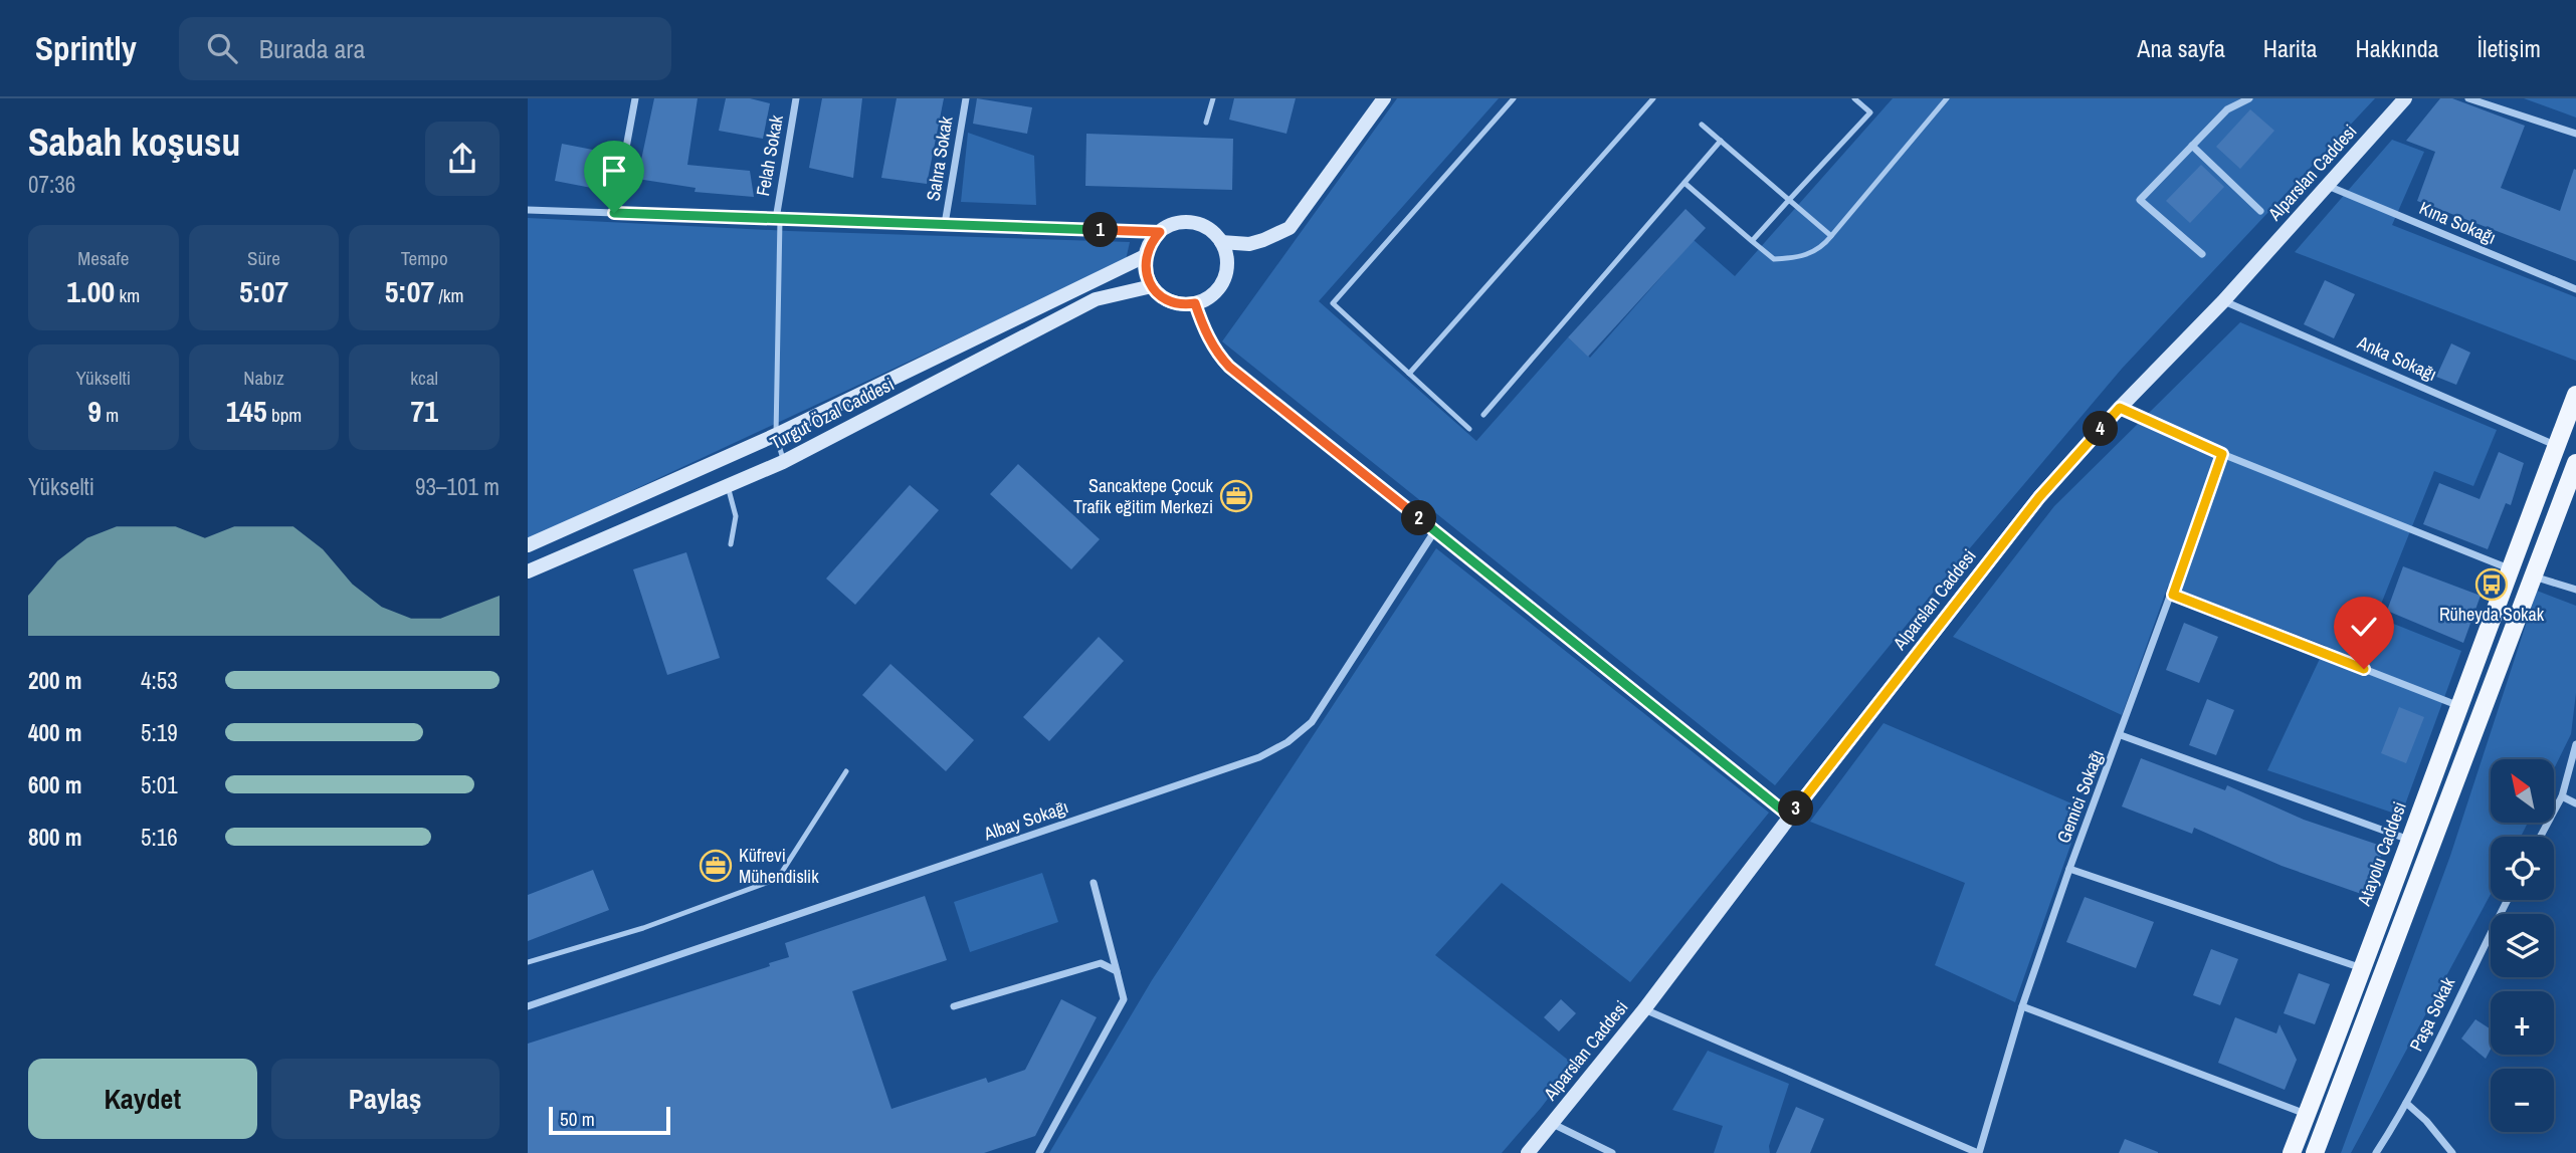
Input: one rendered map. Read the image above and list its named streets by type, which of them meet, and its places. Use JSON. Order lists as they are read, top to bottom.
{
  "streets": {
    "main road": ["Atayolu Caddesi"],
    "street": [
      "Felah Sokak",
      "Sahra Sokak",
      "Alparslan Caddesi",
      "Kına Sokağı",
      "Anka Sokağı",
      "Turgut Özal Caddesi",
      "Gemici Sokağı",
      "Albay Sokağı",
      "Paşa Sokak"
    ]
  },
  "crossings": [
    ["Alparslan Caddesi", "Kına Sokağı"],
    ["Alparslan Caddesi", "Anka Sokağı"],
    ["Anka Sokağı", "Atayolu Caddesi"]
  ],
  "places": {
    "office": ["Sancaktepe Çocuk Trafik eğitim Merkezi", "Küfrevi Mühendislik"],
    "bus stop": ["Rüheyda Sokak"]
  },
  "scale_bar": "50 m",
  "north": "top left",
  "page": {
    "header": "Sprintly",
    "search": "Burada ara",
    "nav": [
      "Ana sayfa",
      "Harita",
      "Hakkında",
      "İletişim"
    ],
    "heading": ["Sabah koşusu", "07:36"],
    "pins": [
      "1",
      "4",
      "2",
      "3"
    ],
    "stats": [
      ["Mesafe", "1.00 km"],
      ["Süre", "5:07"],
      ["Tempo", "5:07 /km"],
      ["Yükselti", "9 m"],
      ["Nabız", "145 bpm"],
      ["kcal", "71"]
    ],
    "chart": ["Yükselti", "93–101 m"],
    "list": [
      {
        "name": "200 m",
        "note": "4:53"
      },
      {
        "name": "400 m",
        "note": "5:19"
      },
      {
        "name": "600 m",
        "note": "5:01"
      },
      {
        "name": "800 m",
        "note": "5:16"
      }
    ],
    "map_buttons": ["+", "−"],
    "buttons": ["Kaydet", "Paylaş"],
    "scale": "50 m"
  }
}
